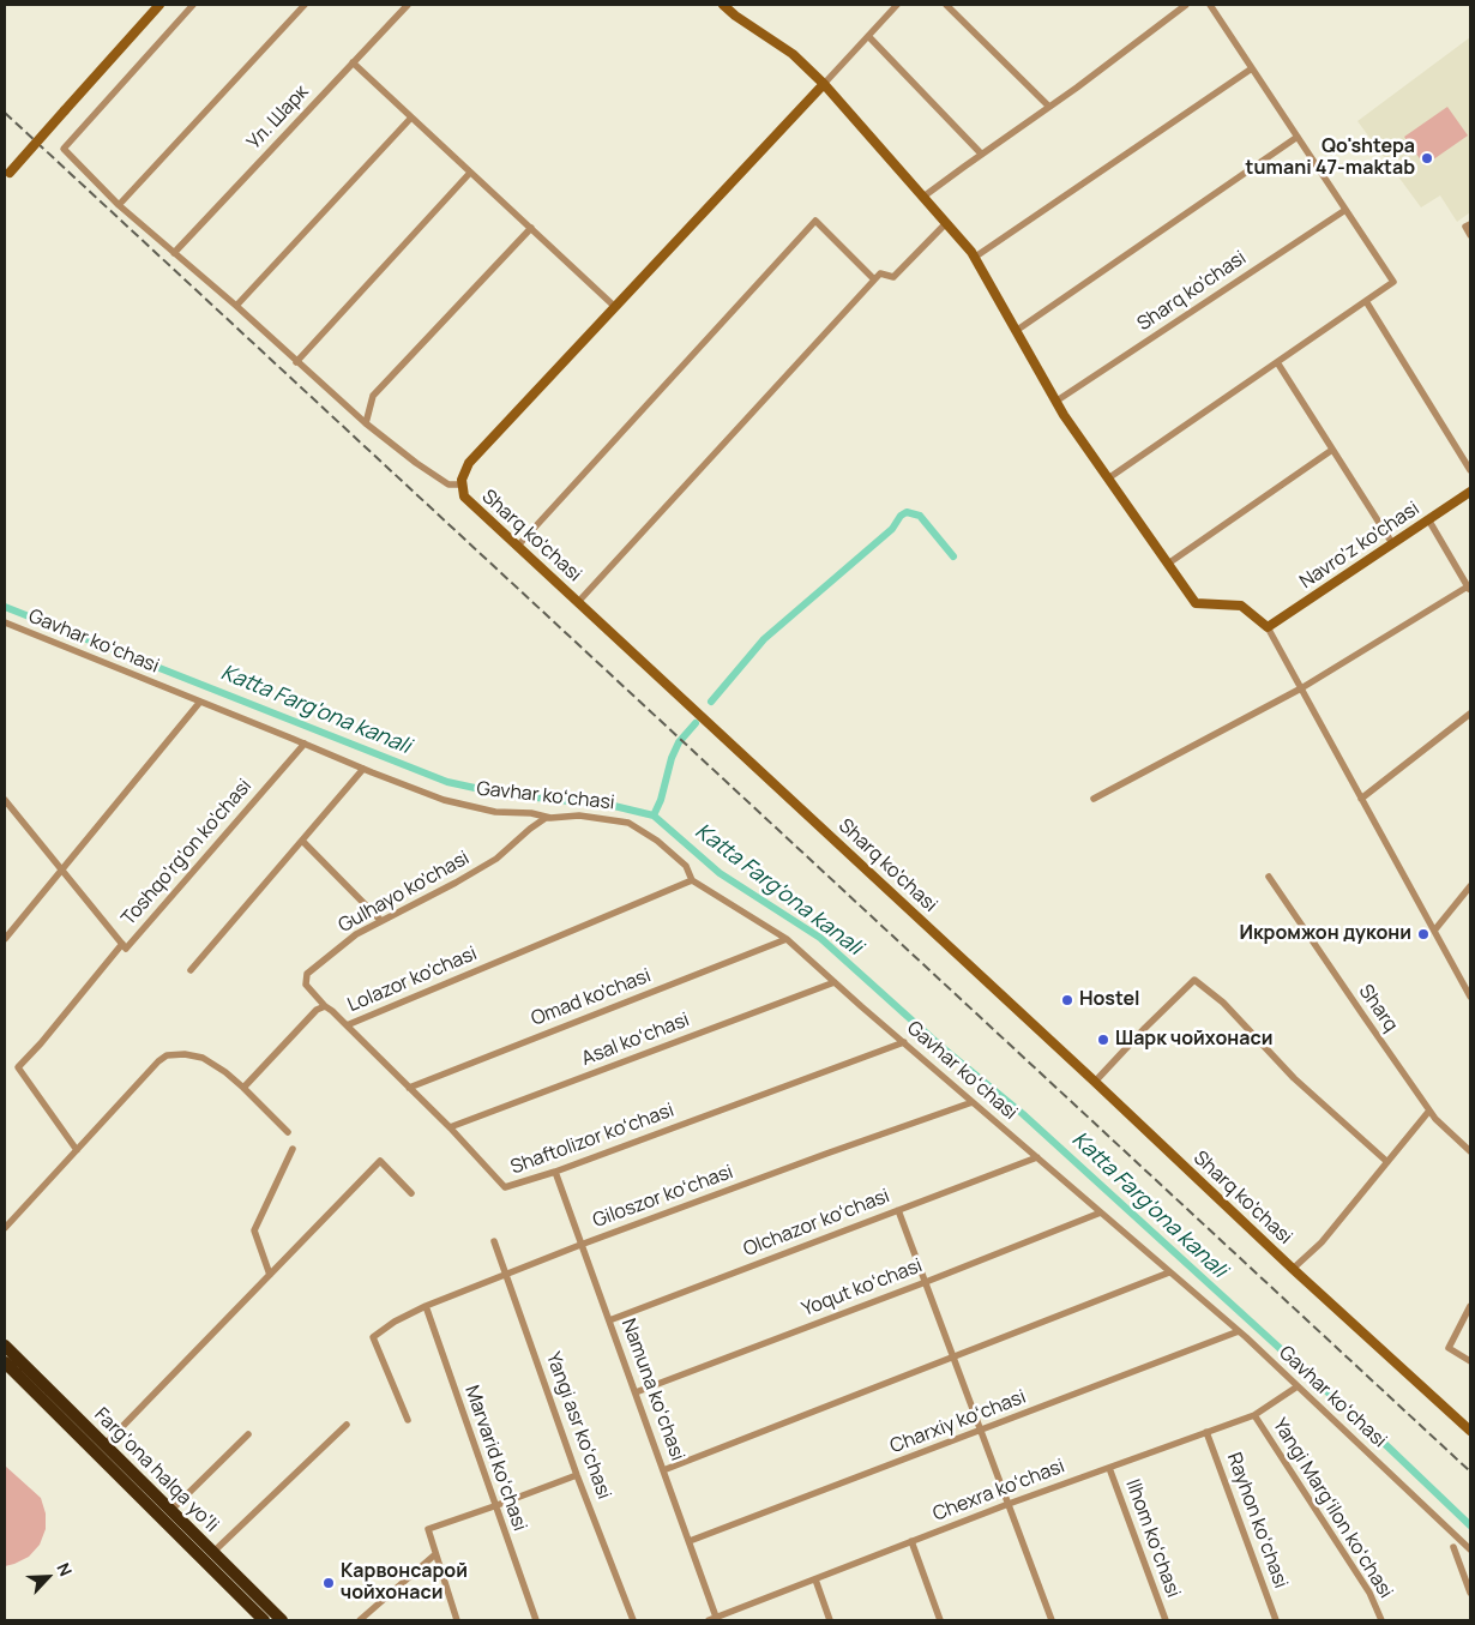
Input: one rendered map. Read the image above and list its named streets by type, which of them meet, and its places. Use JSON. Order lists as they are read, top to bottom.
{
  "streets": {
    "highway": ["Farg‘ona halqa yo‘li"],
    "main road": ["Sharq ko'chasi", "Navro'z ko'chasi"],
    "street": [
      "Ул. Шарк",
      "Gavhar koʻchasi",
      "Toshqo'rg'on ko'chasi",
      "Gulhayo ko'chasi",
      "Lolazor ko'chasi",
      "Omad ko'chasi",
      "Sharq",
      "Asal koʻchasi",
      "Shaftolizor koʻchasi",
      "Giloszor koʻchasi",
      "Olchazor koʻchasi",
      "Yoqut koʻchasi",
      "Namuna koʻchasi",
      "Charxiy koʻchasi",
      "Yangi asr koʻchasi",
      "Marvarid koʻchasi",
      "Chexra koʻchasi",
      "Yangi Margʻilon koʻchasi",
      "Rayhon koʻchasi",
      "Ilhom koʻchasi"
    ]
  },
  "crossings": [
    ["Gavhar koʻchasi", "Toshqo'rg'on ko'chasi"],
    ["Gavhar koʻchasi", "Gulhayo ko'chasi"],
    ["Gavhar koʻchasi", "Lolazor ko'chasi"],
    ["Gavhar koʻchasi", "Omad ko'chasi"],
    ["Gavhar koʻchasi", "Asal koʻchasi"],
    ["Gavhar koʻchasi", "Shaftolizor koʻchasi"],
    ["Gavhar koʻchasi", "Giloszor koʻchasi"],
    ["Gavhar koʻchasi", "Olchazor koʻchasi"],
    ["Gavhar koʻchasi", "Yoqut koʻchasi"],
    ["Gavhar koʻchasi", "Charxiy koʻchasi"],
    ["Gavhar koʻchasi", "Chexra koʻchasi"],
    ["Gulhayo ko'chasi", "Lolazor ko'chasi"],
    ["Lolazor ko'chasi", "Shaftolizor koʻchasi"],
    ["Omad ko'chasi", "Shaftolizor koʻchasi"],
    ["Asal koʻchasi", "Shaftolizor koʻchasi"],
    ["Shaftolizor koʻchasi", "Namuna koʻchasi"],
    ["Giloszor koʻchasi", "Namuna koʻchasi"],
    ["Giloszor koʻchasi", "Yangi asr koʻchasi"],
    ["Giloszor koʻchasi", "Marvarid koʻchasi"],
    ["Olchazor koʻchasi", "Namuna koʻchasi"],
    ["Yoqut koʻchasi", "Namuna koʻchasi"],
    ["Namuna koʻchasi", "Charxiy koʻchasi"],
    ["Namuna koʻchasi", "Chexra koʻchasi"],
    ["Chexra koʻchasi", "Yangi Margʻilon koʻchasi"],
    ["Chexra koʻchasi", "Rayhon koʻchasi"],
    ["Chexra koʻchasi", "Ilhom koʻchasi"]
  ],
  "water": ["Katta Farg'ona kanali"],
  "places": [
    "Qo'shtepa tumani 47-maktab",
    "Икромжон дукони",
    "Hostel",
    "Шарк чойхонаси",
    "Карвонсарой чойхонаси"
  ],
  "north": "top right"
}
